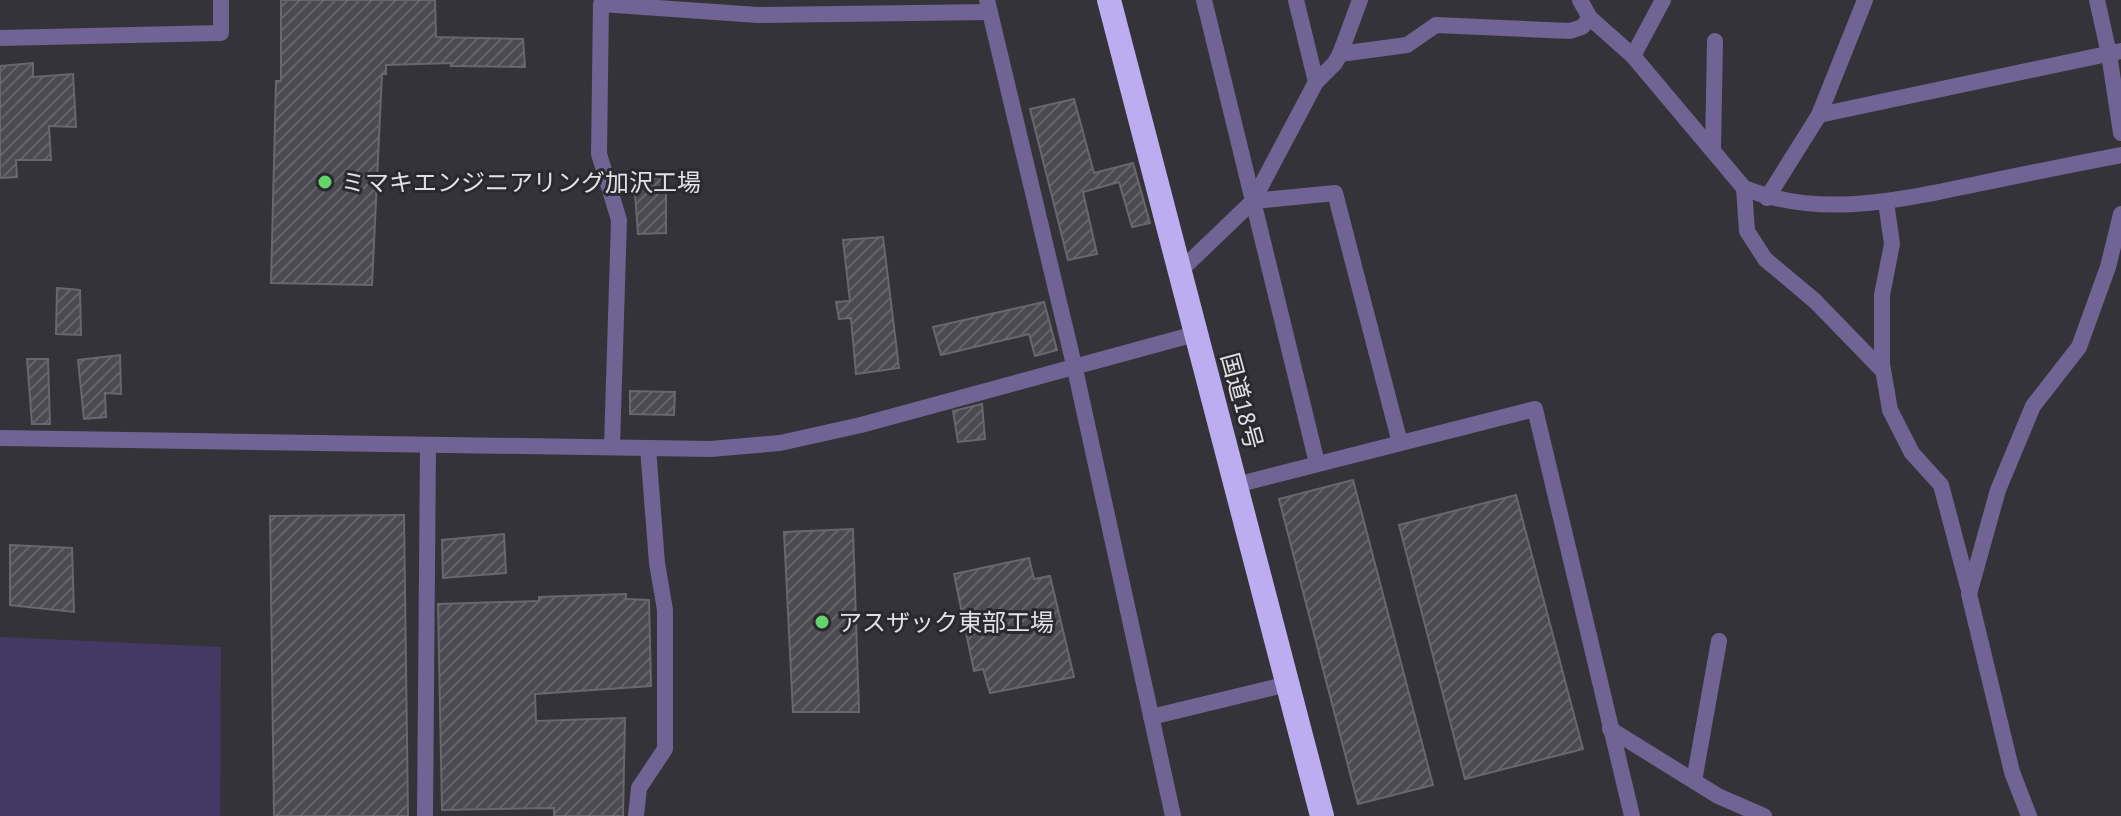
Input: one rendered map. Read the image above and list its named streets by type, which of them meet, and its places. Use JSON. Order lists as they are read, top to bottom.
{
  "streets": {
    "highway": ["国道18号"]
  },
  "places": ["ミマキエンジニアリング加沢工場", "アスザック東部工場"]
}
